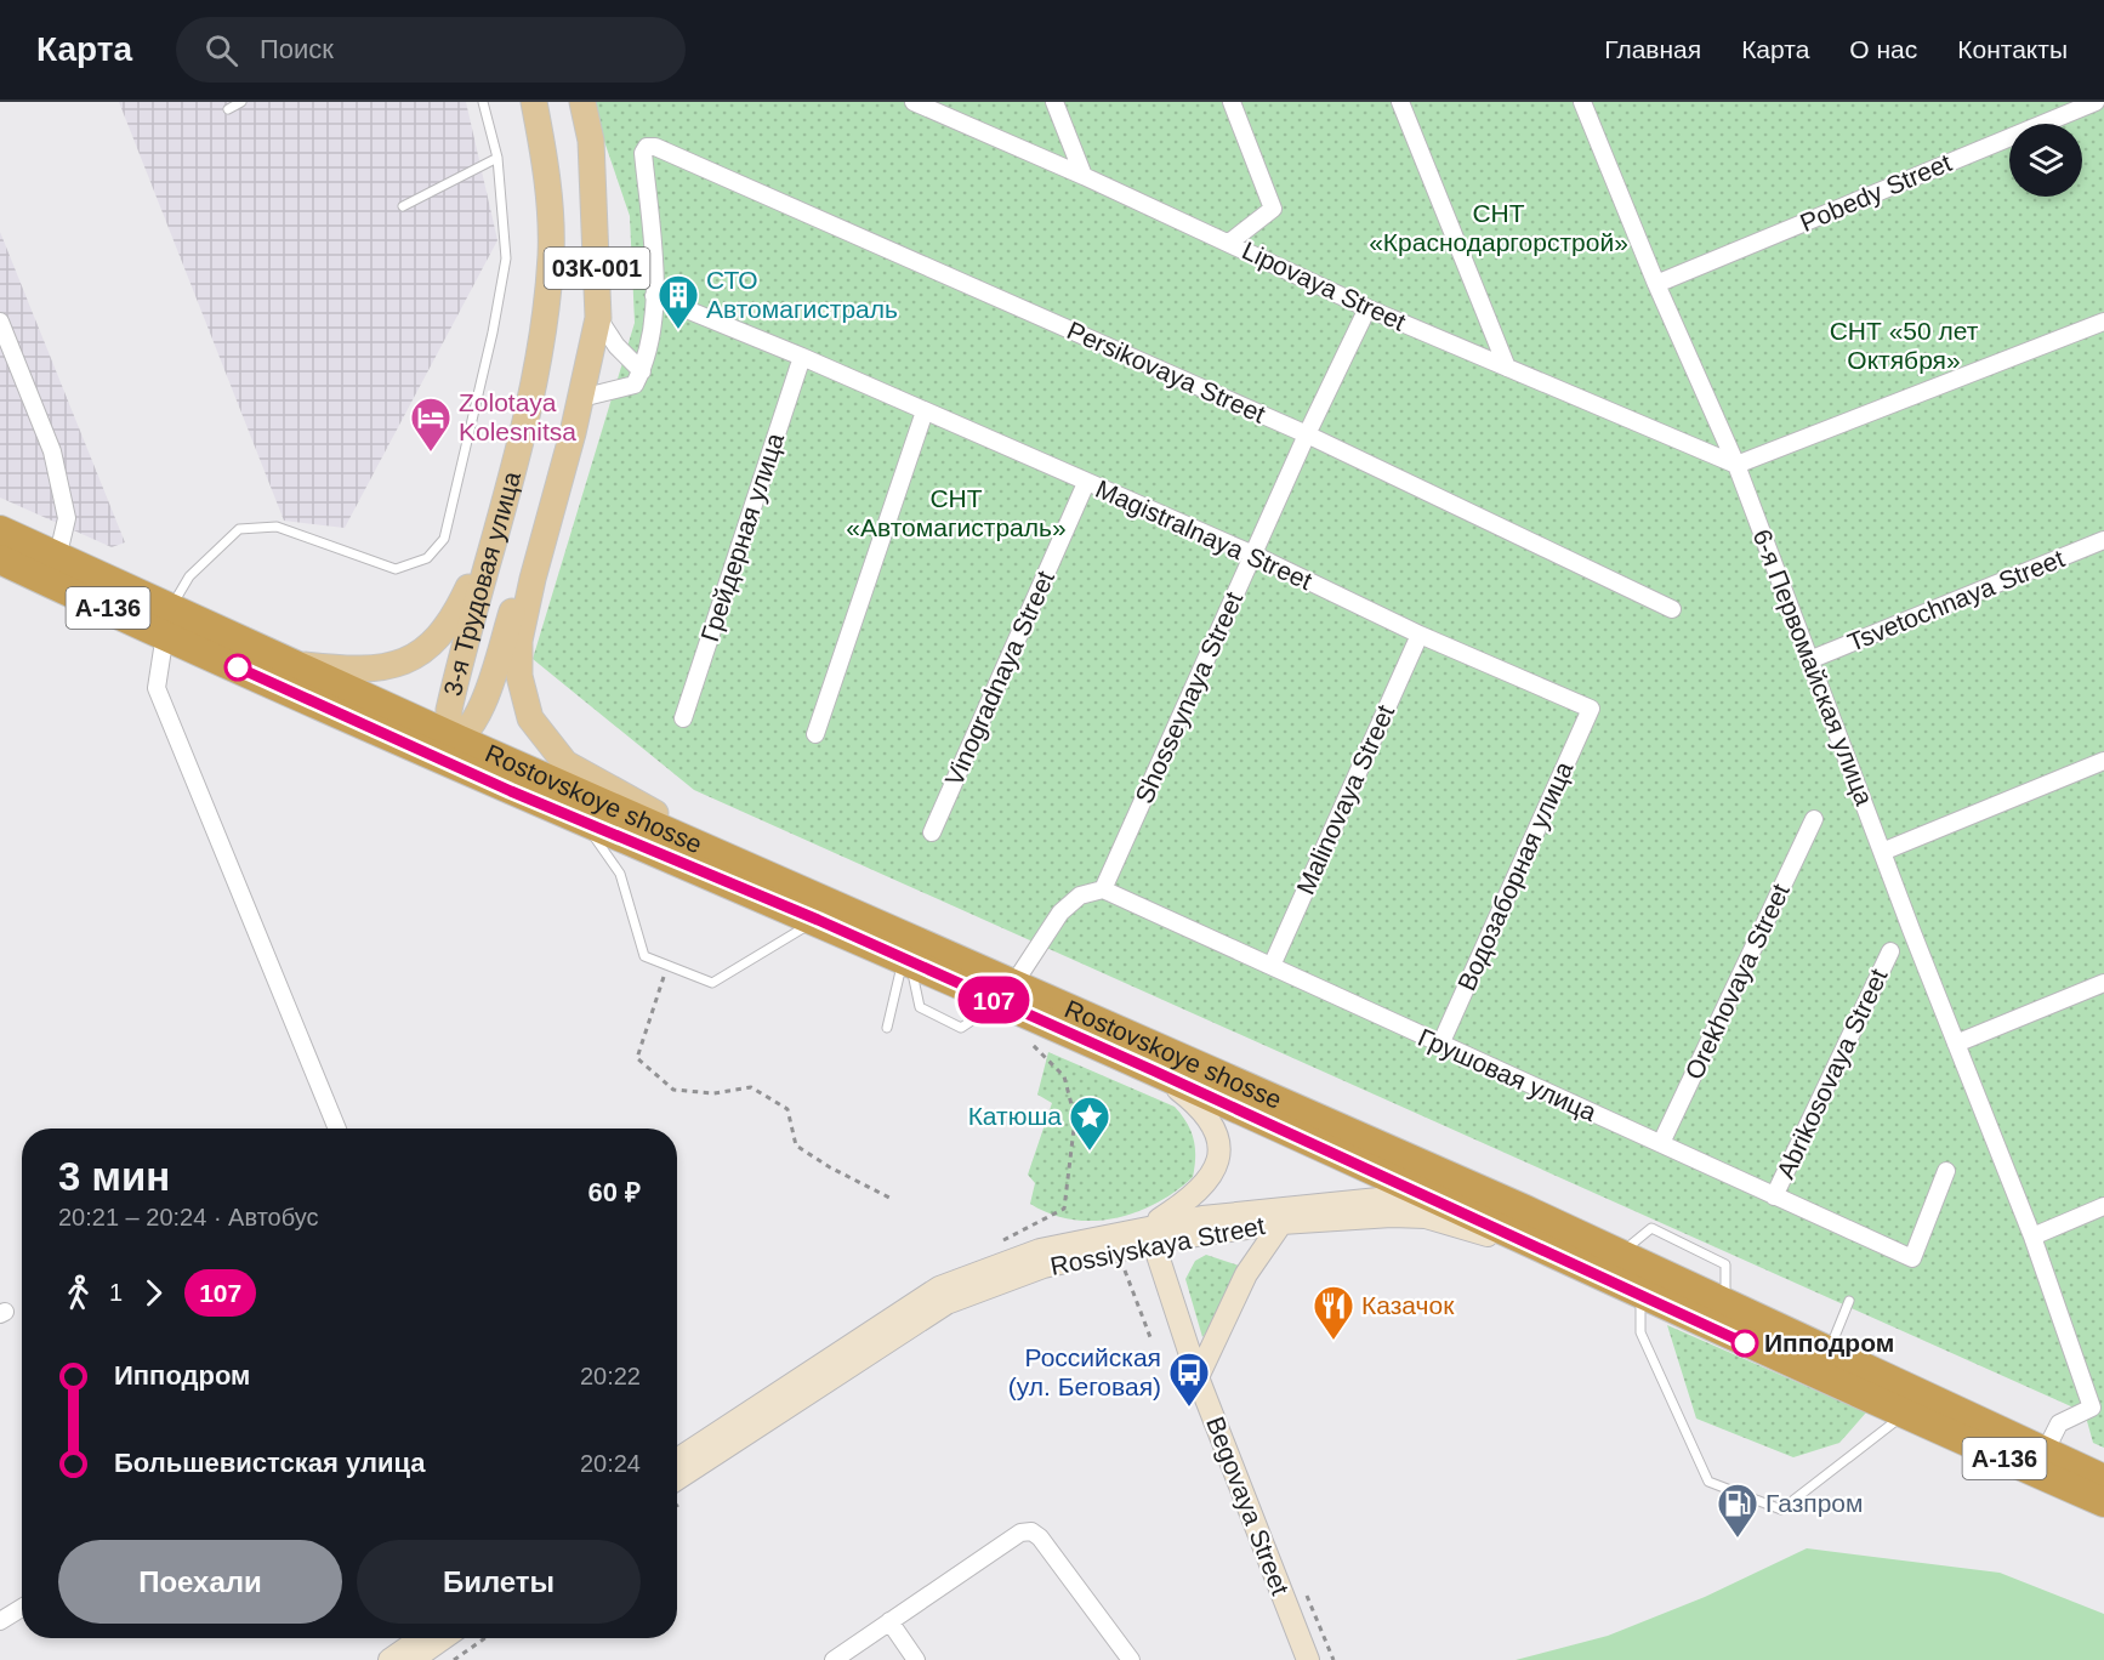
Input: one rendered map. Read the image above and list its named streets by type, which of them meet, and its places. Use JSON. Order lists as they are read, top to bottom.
{
  "streets": {
    "highway": ["А-136", "Rostovskoye shosse"],
    "main road": [
      "03К-001",
      "3-я Трудовая улица",
      "Rossiyskaya Street",
      "Begovaya Street"
    ],
    "street": [
      "Pobedy Street",
      "Lipovaya Street",
      "Persikovaya Street",
      "Magistralnaya Street",
      "Грейдерная улица",
      "Tsvetochnaya Street",
      "6-я Первомайская улица",
      "Vinogradnaya Street",
      "Shosseynaya Street",
      "Malinovaya Street",
      "Водозаборная улица",
      "Orekhovaya Street",
      "Abrikosovaya Street",
      "Грушовая улица"
    ]
  },
  "crossings": [
    ["Pobedy Street", "6-я Первомайская улица"],
    ["03К-001", "3-я Трудовая улица"],
    ["03К-001", "А-136"],
    ["03К-001", "Rostovskoye shosse"],
    ["Lipovaya Street", "6-я Первомайская улица"],
    ["Lipovaya Street", "Shosseynaya Street"],
    ["Persikovaya Street", "Magistralnaya Street"],
    ["Persikovaya Street", "Shosseynaya Street"],
    ["Magistralnaya Street", "Грейдерная улица"],
    ["Magistralnaya Street", "Vinogradnaya Street"],
    ["Magistralnaya Street", "Shosseynaya Street"],
    ["Magistralnaya Street", "Malinovaya Street"],
    ["Magistralnaya Street", "Водозаборная улица"],
    ["3-я Трудовая улица", "А-136"],
    ["3-я Трудовая улица", "Rostovskoye shosse"],
    ["Tsvetochnaya Street", "6-я Первомайская улица"],
    ["А-136", "Rostovskoye shosse"],
    ["А-136", "Rossiyskaya Street"],
    ["А-136", "Begovaya Street"],
    ["Shosseynaya Street", "Грушовая улица"],
    ["Rostovskoye shosse", "Rossiyskaya Street"],
    ["Malinovaya Street", "Грушовая улица"],
    ["Водозаборная улица", "Грушовая улица"],
    ["Orekhovaya Street", "Грушовая улица"],
    ["Abrikosovaya Street", "Грушовая улица"],
    ["Rossiyskaya Street", "Begovaya Street"]
  ],
  "parks": ["СНТ «Краснодаргорстрой»", "СНТ «50 лет Октября»", "СНТ «Автомагистраль»"],
  "places": {
    "building": ["СТО Автомагистраль"],
    "hotel": ["Zolotaya Kolesnitsa"],
    "place": ["Катюша"],
    "restaurant": ["Казачок"],
    "other": ["Ипподром"],
    "bus stop": ["Российская (ул. Беговая)"],
    "fuel station": ["Газпром"]
  },
  "lines": ["bus line 107"],
  "page": {
    "header": "Карта",
    "search": "Поиск",
    "nav": [
      "Главная",
      "Карта",
      "О нас",
      "Контакты"
    ],
    "on_map": "107",
    "heading": ["3 мин", "20:21 – 20:24 · Автобус", "60 ₽"],
    "legs": ["1", "107"],
    "list": [
      {
        "name": "Ипподром",
        "value": "20:22"
      },
      {
        "name": "Большевистская улица",
        "value": "20:24"
      }
    ],
    "buttons": ["Поехали", "Билеты"]
  }
}
